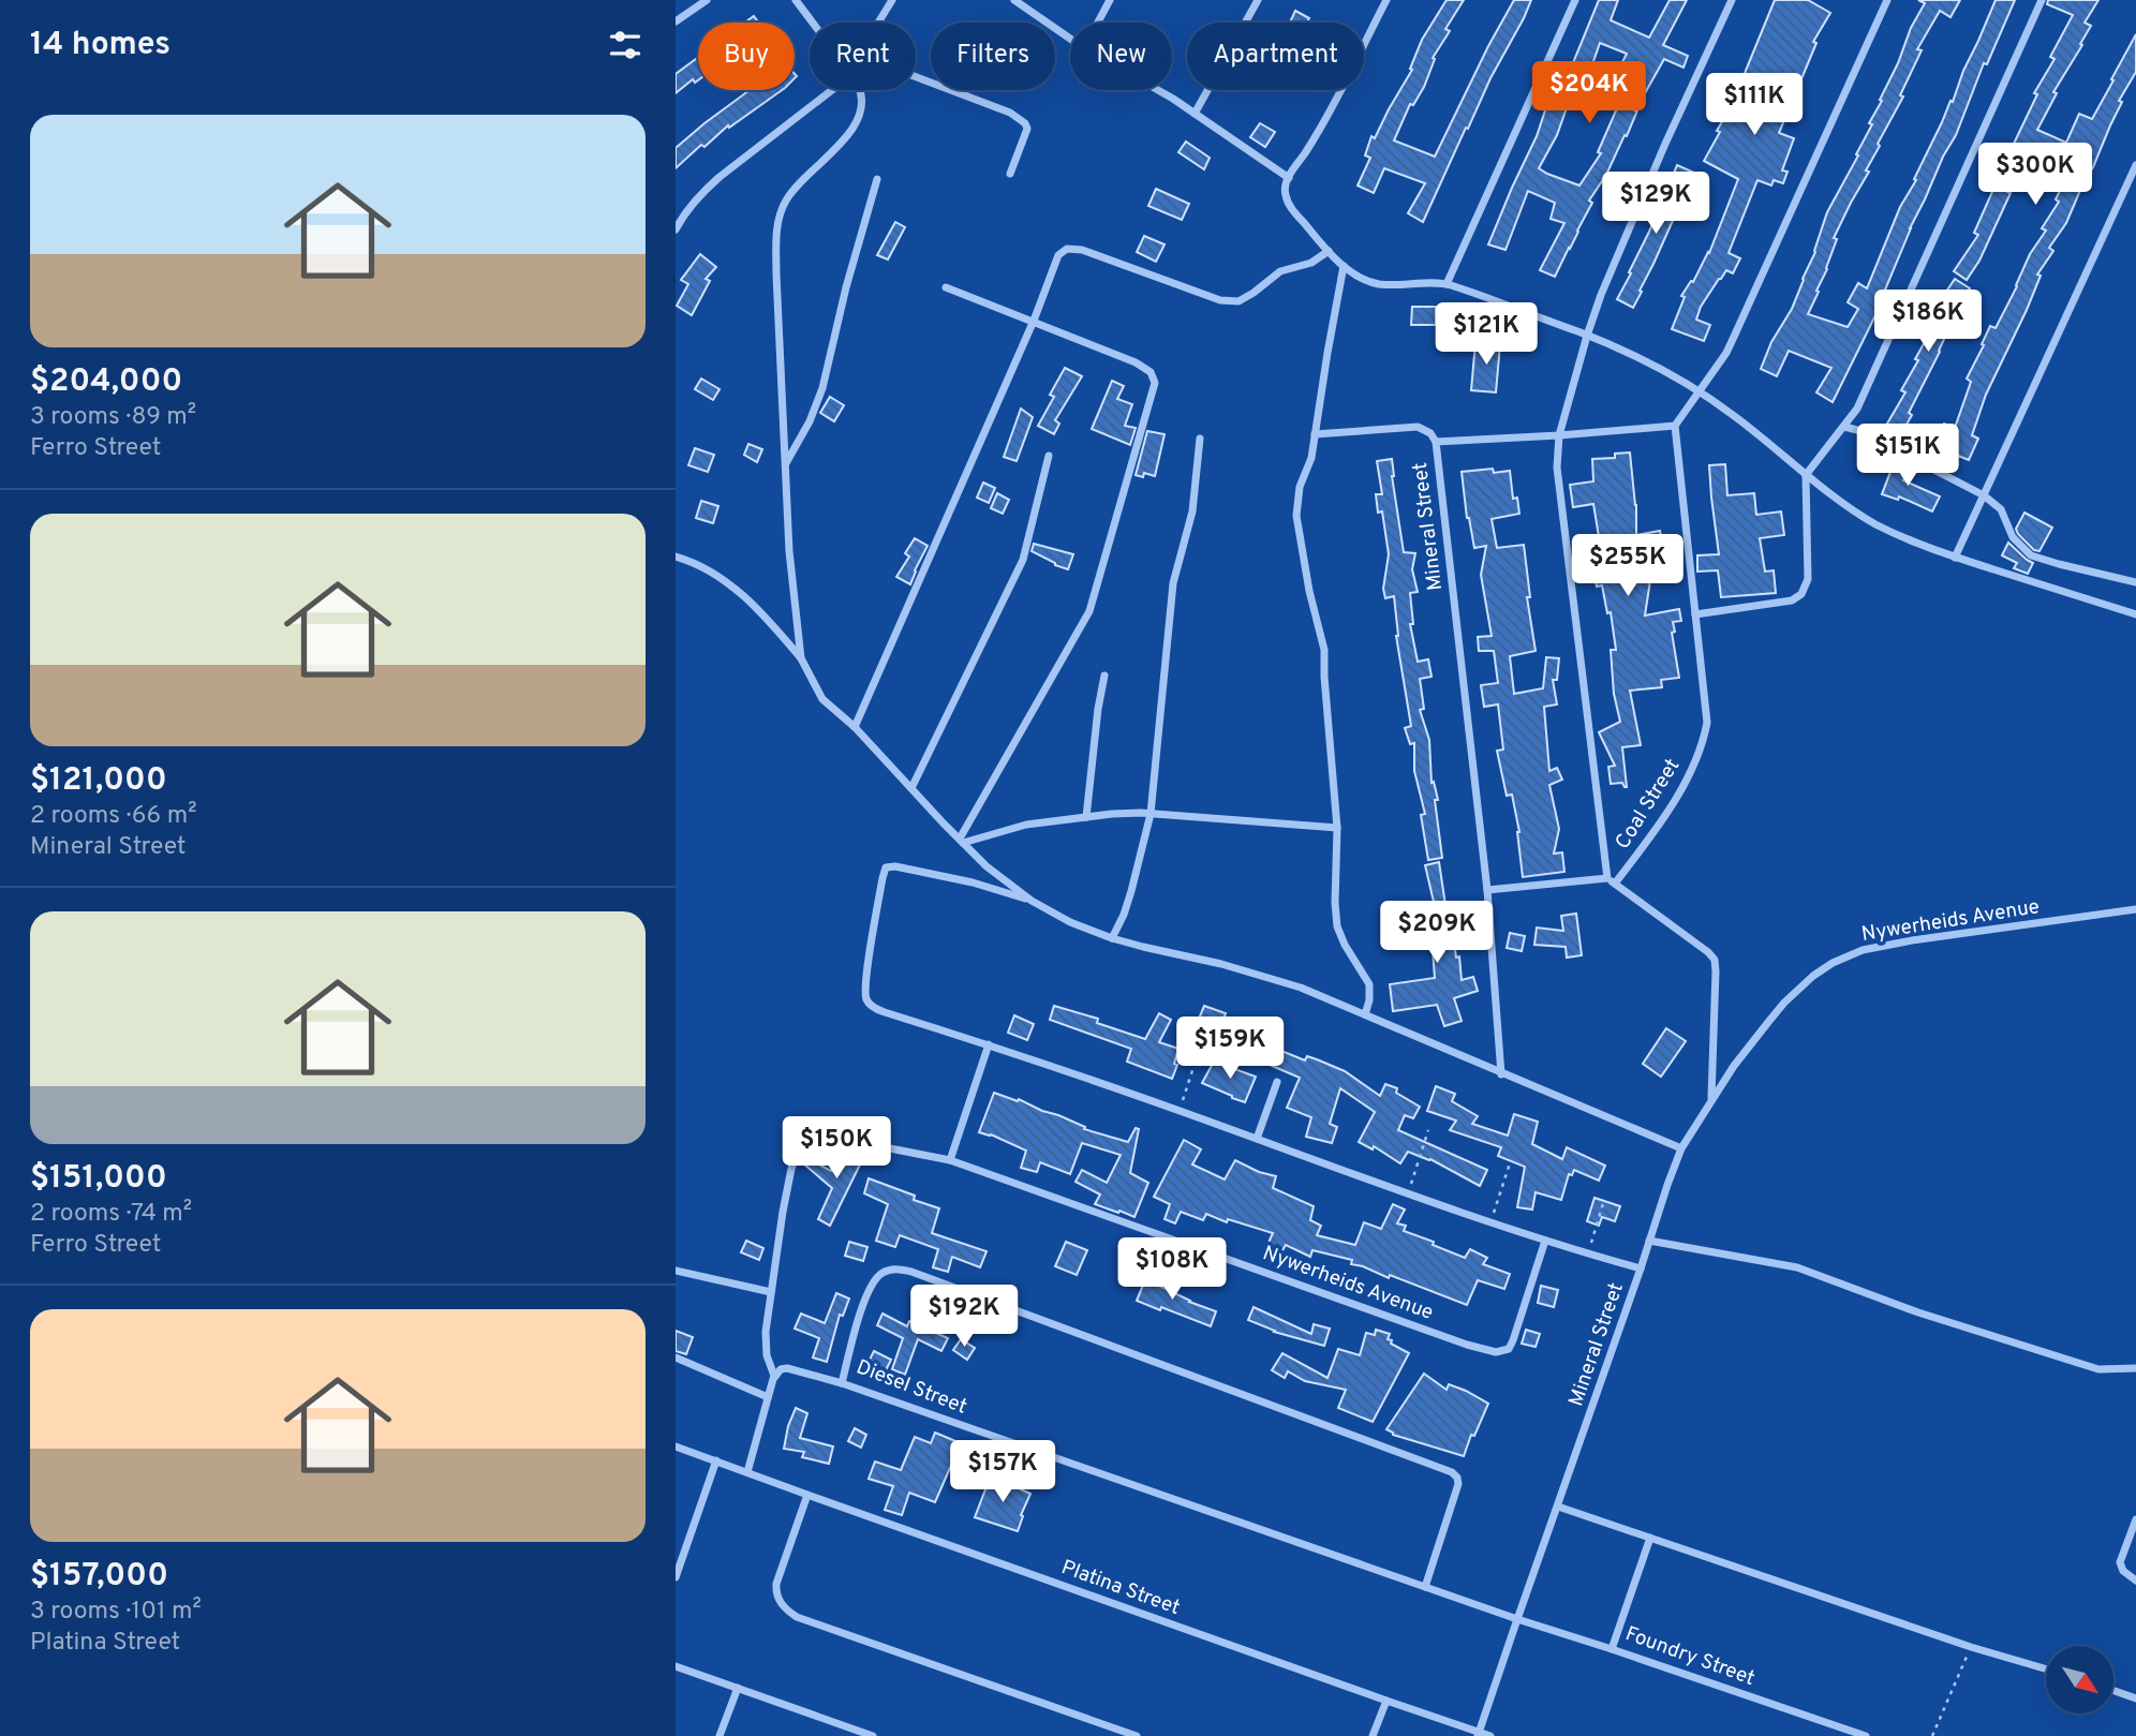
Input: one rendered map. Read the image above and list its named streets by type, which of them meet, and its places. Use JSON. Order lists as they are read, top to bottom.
{
  "streets": {
    "street": [
      "Mineral Street",
      "Coal Street",
      "Nywerheids Avenue",
      "Diesel Street",
      "Platina Street",
      "Foundry Street"
    ]
  },
  "crossings": [
    ["Mineral Street", "Coal Street"],
    ["Mineral Street", "Nywerheids Avenue"],
    ["Mineral Street", "Diesel Street"],
    ["Mineral Street", "Platina Street"],
    ["Diesel Street", "Foundry Street"]
  ],
  "north": "bottom right",
  "page": {
    "heading": "14 homes",
    "chip": [
      "Buy",
      "Rent",
      "Filters",
      "New",
      "Apartment"
    ],
    "price": [
      "$204K",
      "$111K",
      "$300K",
      "$129K",
      "$186K",
      "$121K",
      "$151K",
      "$255K",
      "$209K",
      "$159K",
      "$150K",
      "$108K",
      "$192K",
      "$157K"
    ],
    "list": [
      {
        "name": "$204,000",
        "note": "3 rooms · 89 m² · Ferro Street"
      },
      {
        "name": "$121,000",
        "note": "2 rooms · 66 m² · Mineral Street"
      },
      {
        "name": "$151,000",
        "note": "2 rooms · 74 m² · Ferro Street"
      },
      {
        "name": "$157,000",
        "note": "3 rooms · 101 m² · Platina Street"
      }
    ]
  }
}
